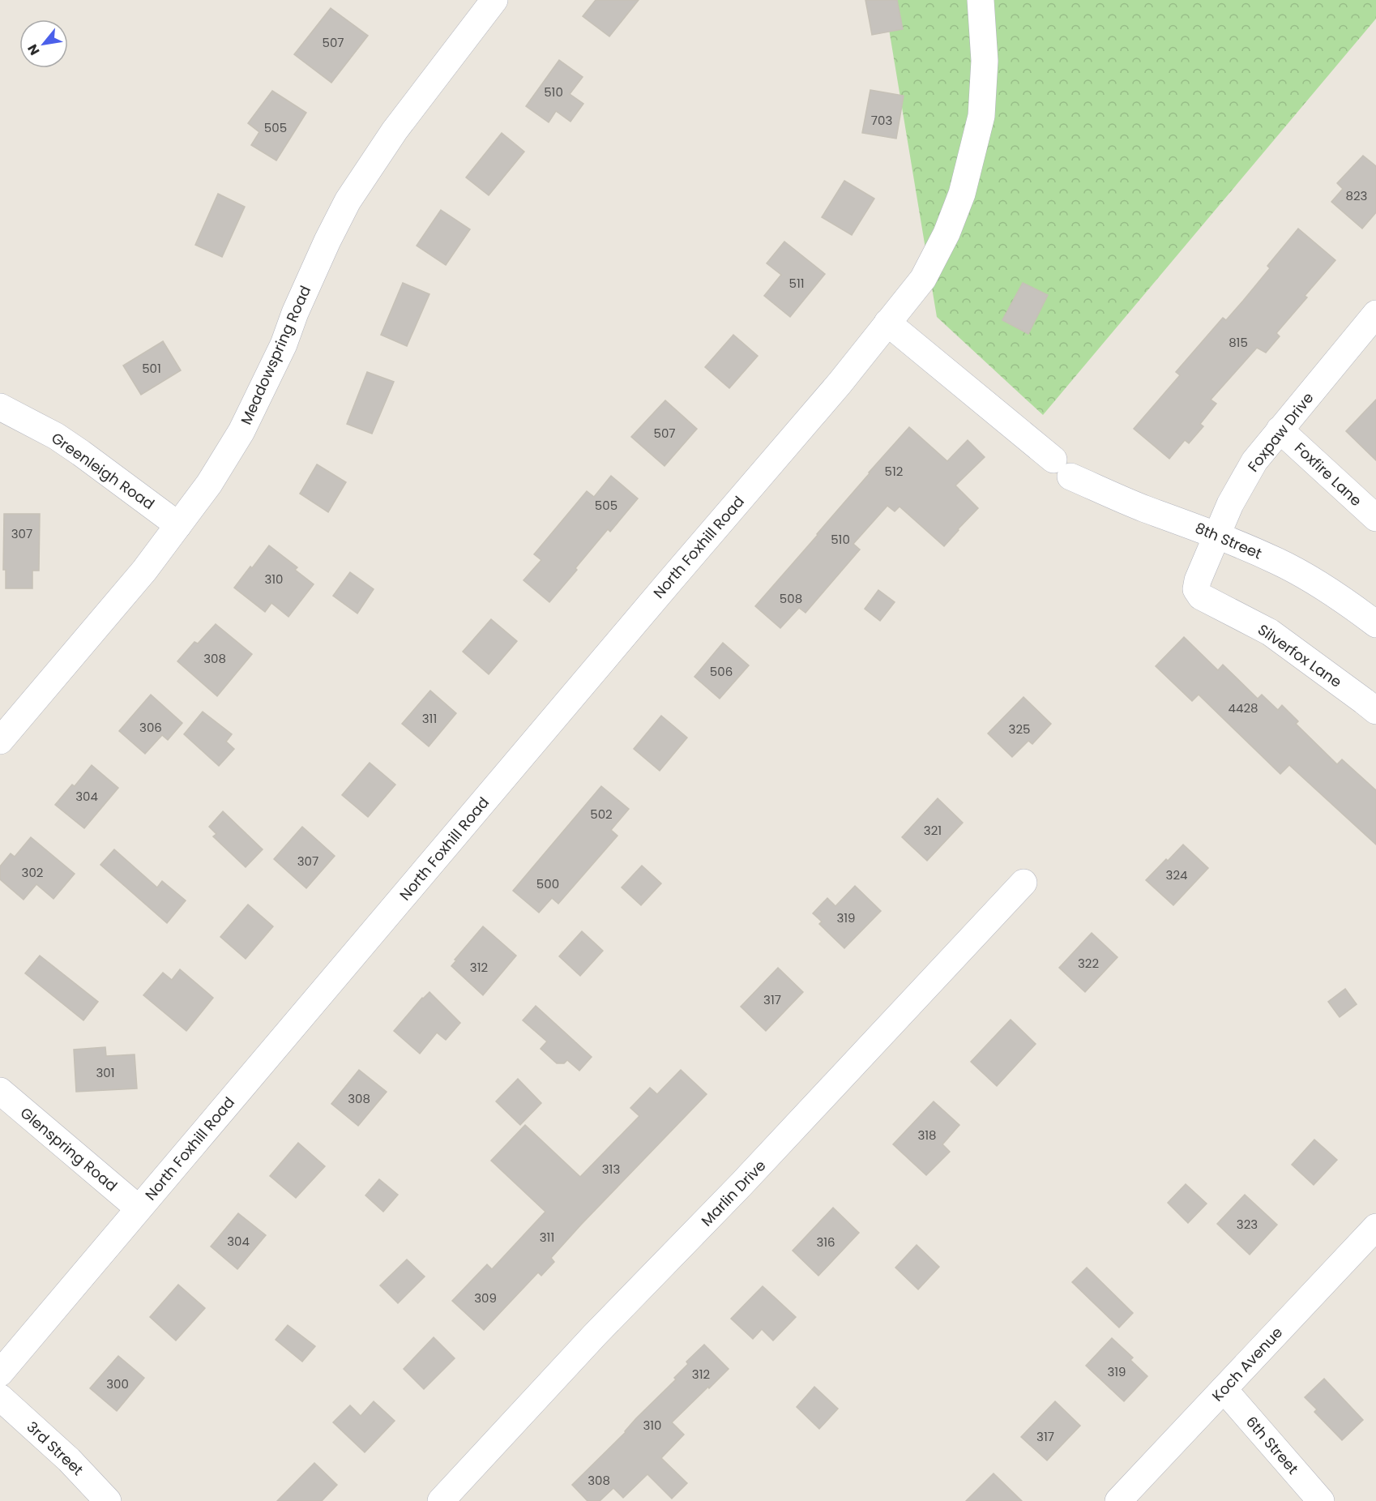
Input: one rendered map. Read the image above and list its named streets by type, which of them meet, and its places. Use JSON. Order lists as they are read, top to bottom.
{
  "streets": {
    "street": [
      "Meadowspring Road",
      "Foxpaw Drive",
      "Greenleigh Road",
      "Foxfire Lane",
      "8th Street",
      "North Foxhill Road",
      "Silverfox Lane",
      "Glenspring Road",
      "Marlin Drive",
      "Koch Avenue",
      "6th Street",
      "3rd Street"
    ]
  },
  "crossings": [
    ["Meadowspring Road", "Greenleigh Road"],
    ["Foxpaw Drive", "Foxfire Lane"],
    ["Foxpaw Drive", "8th Street"],
    ["Foxpaw Drive", "Silverfox Lane"],
    ["8th Street", "North Foxhill Road"],
    ["North Foxhill Road", "Glenspring Road"],
    ["Koch Avenue", "6th Street"]
  ],
  "house_numbers": [
    "507",
    "510",
    "703",
    "505",
    "823",
    "511",
    "815",
    "501",
    "507",
    "512",
    "505",
    "307",
    "510",
    "310",
    "508",
    "308",
    "506",
    "4428",
    "311",
    "306",
    "325",
    "304",
    "502",
    "321",
    "307",
    "302",
    "324",
    "500",
    "319",
    "322",
    "312",
    "317",
    "301",
    "308",
    "318",
    "313",
    "323",
    "311",
    "304",
    "316",
    "309",
    "319",
    "312",
    "300",
    "310",
    "317",
    "308"
  ],
  "north": "bottom left"
}
